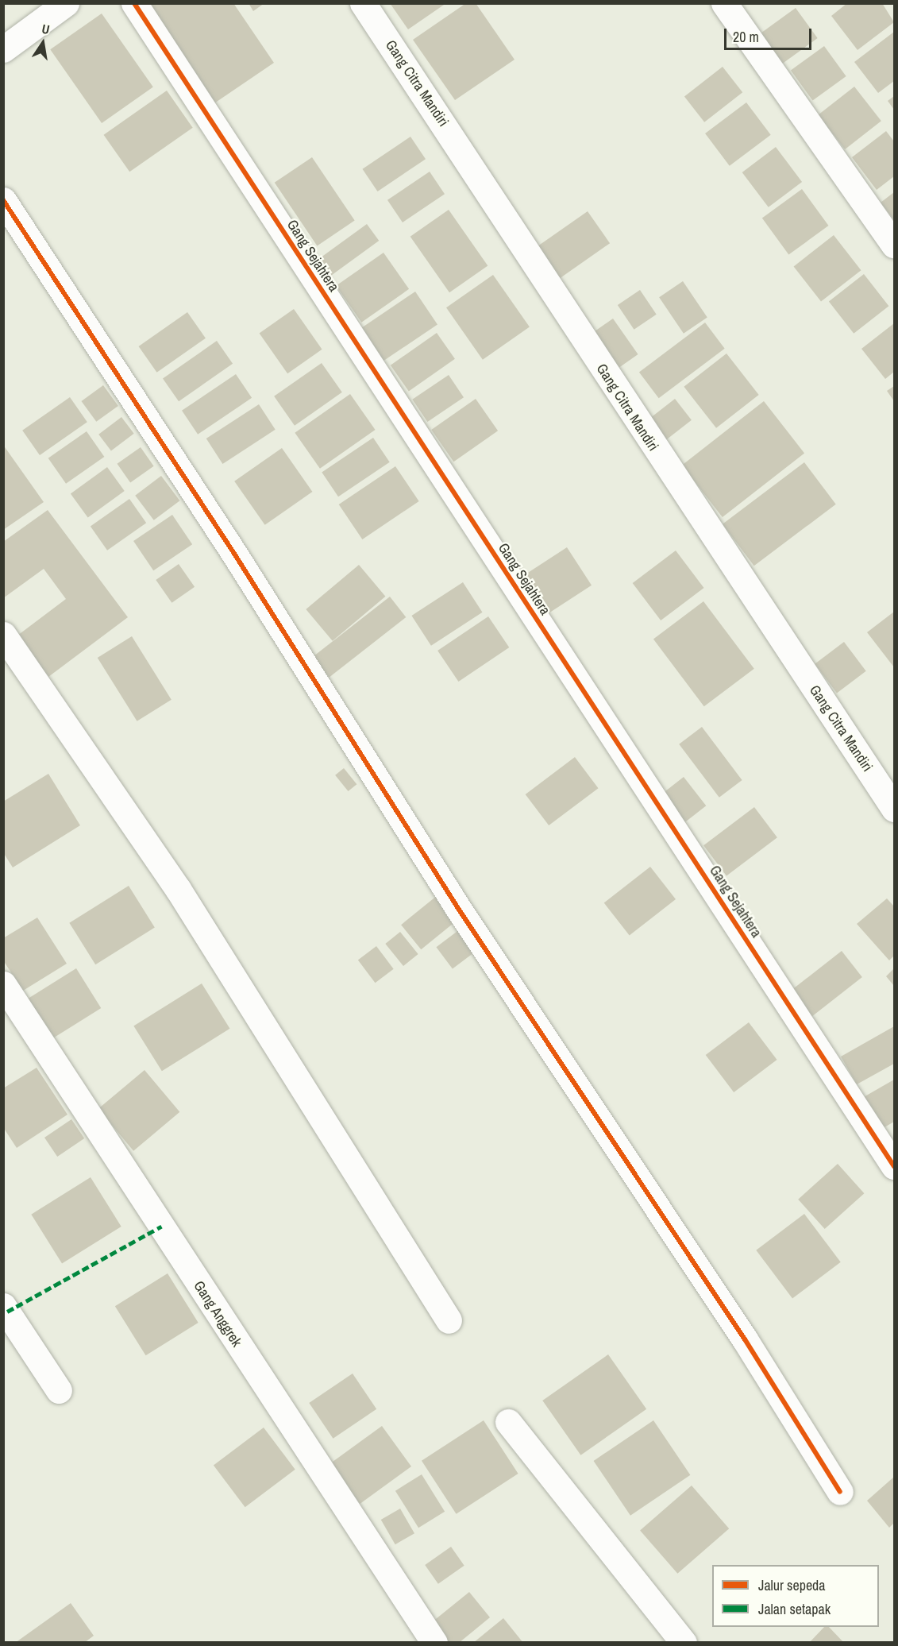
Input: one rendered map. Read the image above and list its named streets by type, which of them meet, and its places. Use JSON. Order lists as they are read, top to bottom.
{
  "streets": {
    "street": ["Gang Citra Mandiri", "Gang Sejahtera", "Gang Anggrek"]
  },
  "legend": ["Jalur sepeda", "Jalan setapak"],
  "scale_bar": "20 m",
  "north": "top"
}
